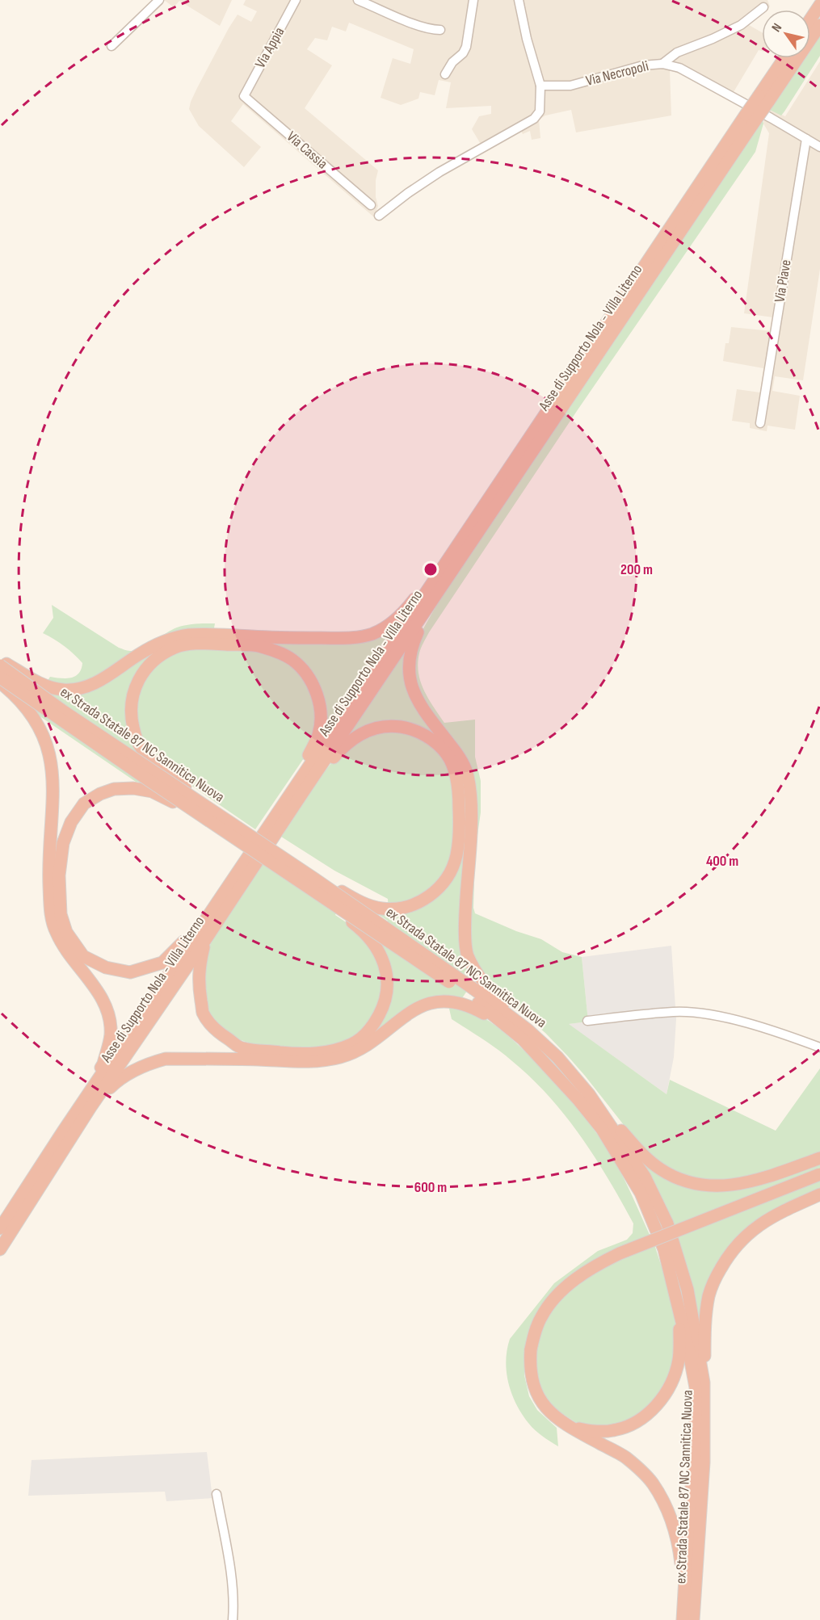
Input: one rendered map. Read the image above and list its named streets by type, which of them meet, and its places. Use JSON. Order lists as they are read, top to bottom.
{
  "streets": {
    "highway": ["Asse di Supporto Nola - Villa Literno", "ex Strada Statale 87 NC Sannitica Nuova"],
    "street": [
      "Via Appia",
      "Via Necropoli",
      "Via Cassia",
      "Via Piave"
    ]
  },
  "crossings": [
    ["Via Appia", "Via Cassia"],
    ["Via Necropoli", "Via Piave"]
  ],
  "north": "top left",
  "rings": ["200 m", "400 m", "600 m"]
}
